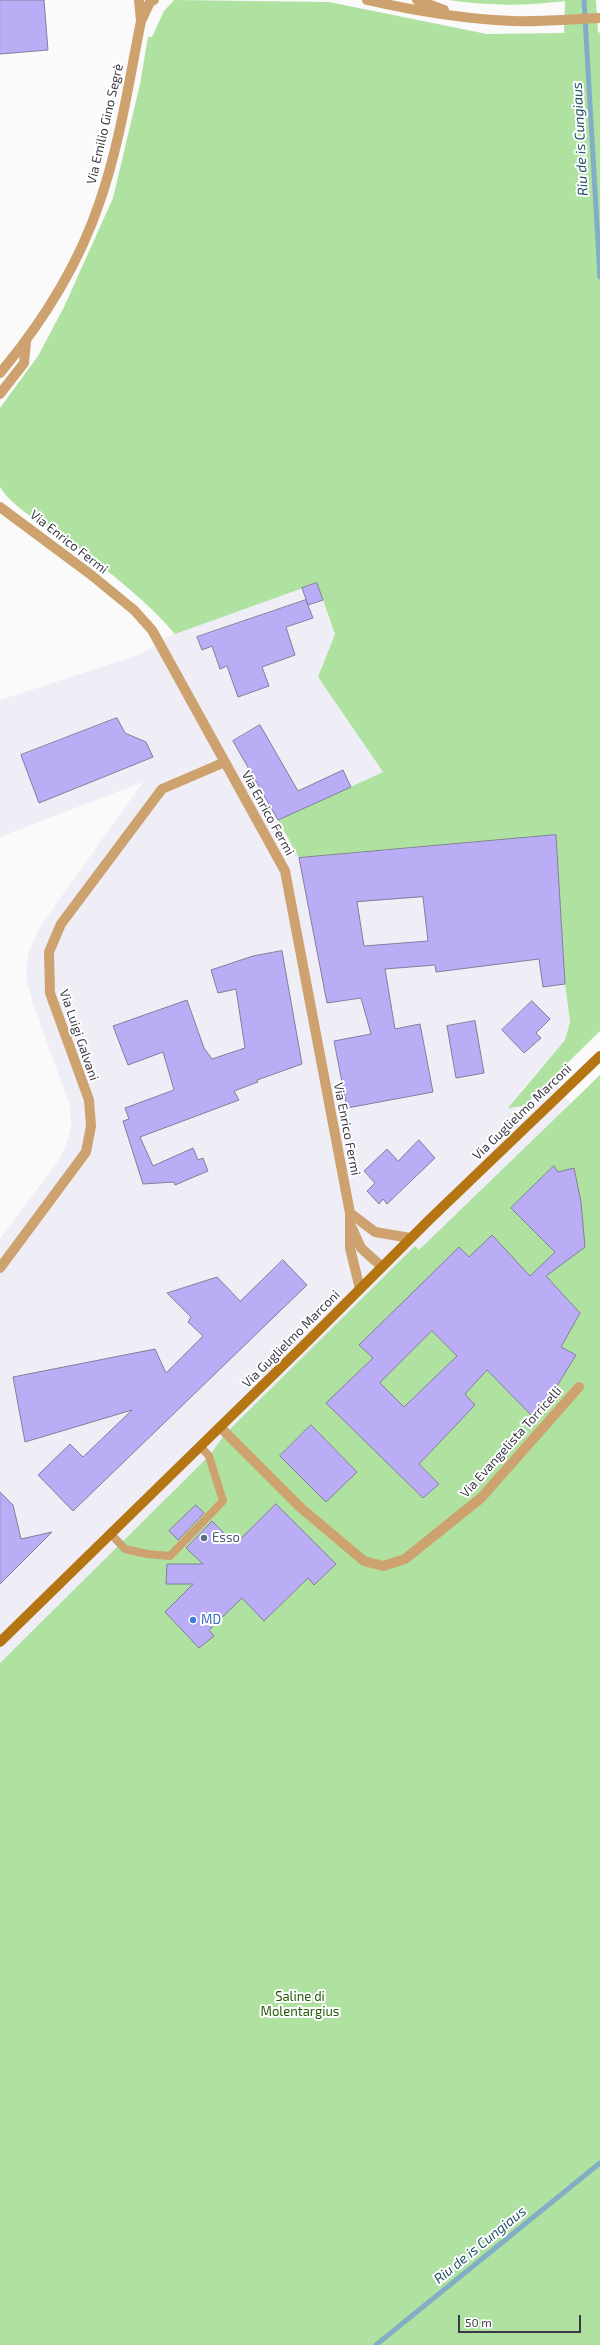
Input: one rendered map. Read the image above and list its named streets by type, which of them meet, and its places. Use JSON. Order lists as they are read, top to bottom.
{
  "streets": {
    "main road": ["Via Guglielmo Marconi"],
    "street": [
      "Via Emilio Gino Segrè",
      "Via Enrico Fermi",
      "Via Luigi Galvani",
      "Via Evangelista Torricelli"
    ]
  },
  "crossings": [
    ["Via Enrico Fermi", "Via Luigi Galvani"],
    ["Via Enrico Fermi", "Via Guglielmo Marconi"],
    ["Via Guglielmo Marconi", "Via Evangelista Torricelli"]
  ],
  "water": ["Riu de is Cungiaus"],
  "parks": ["Saline di Molentargius"],
  "places": ["Esso", "MD"],
  "scale_bar": "50 m"
}
